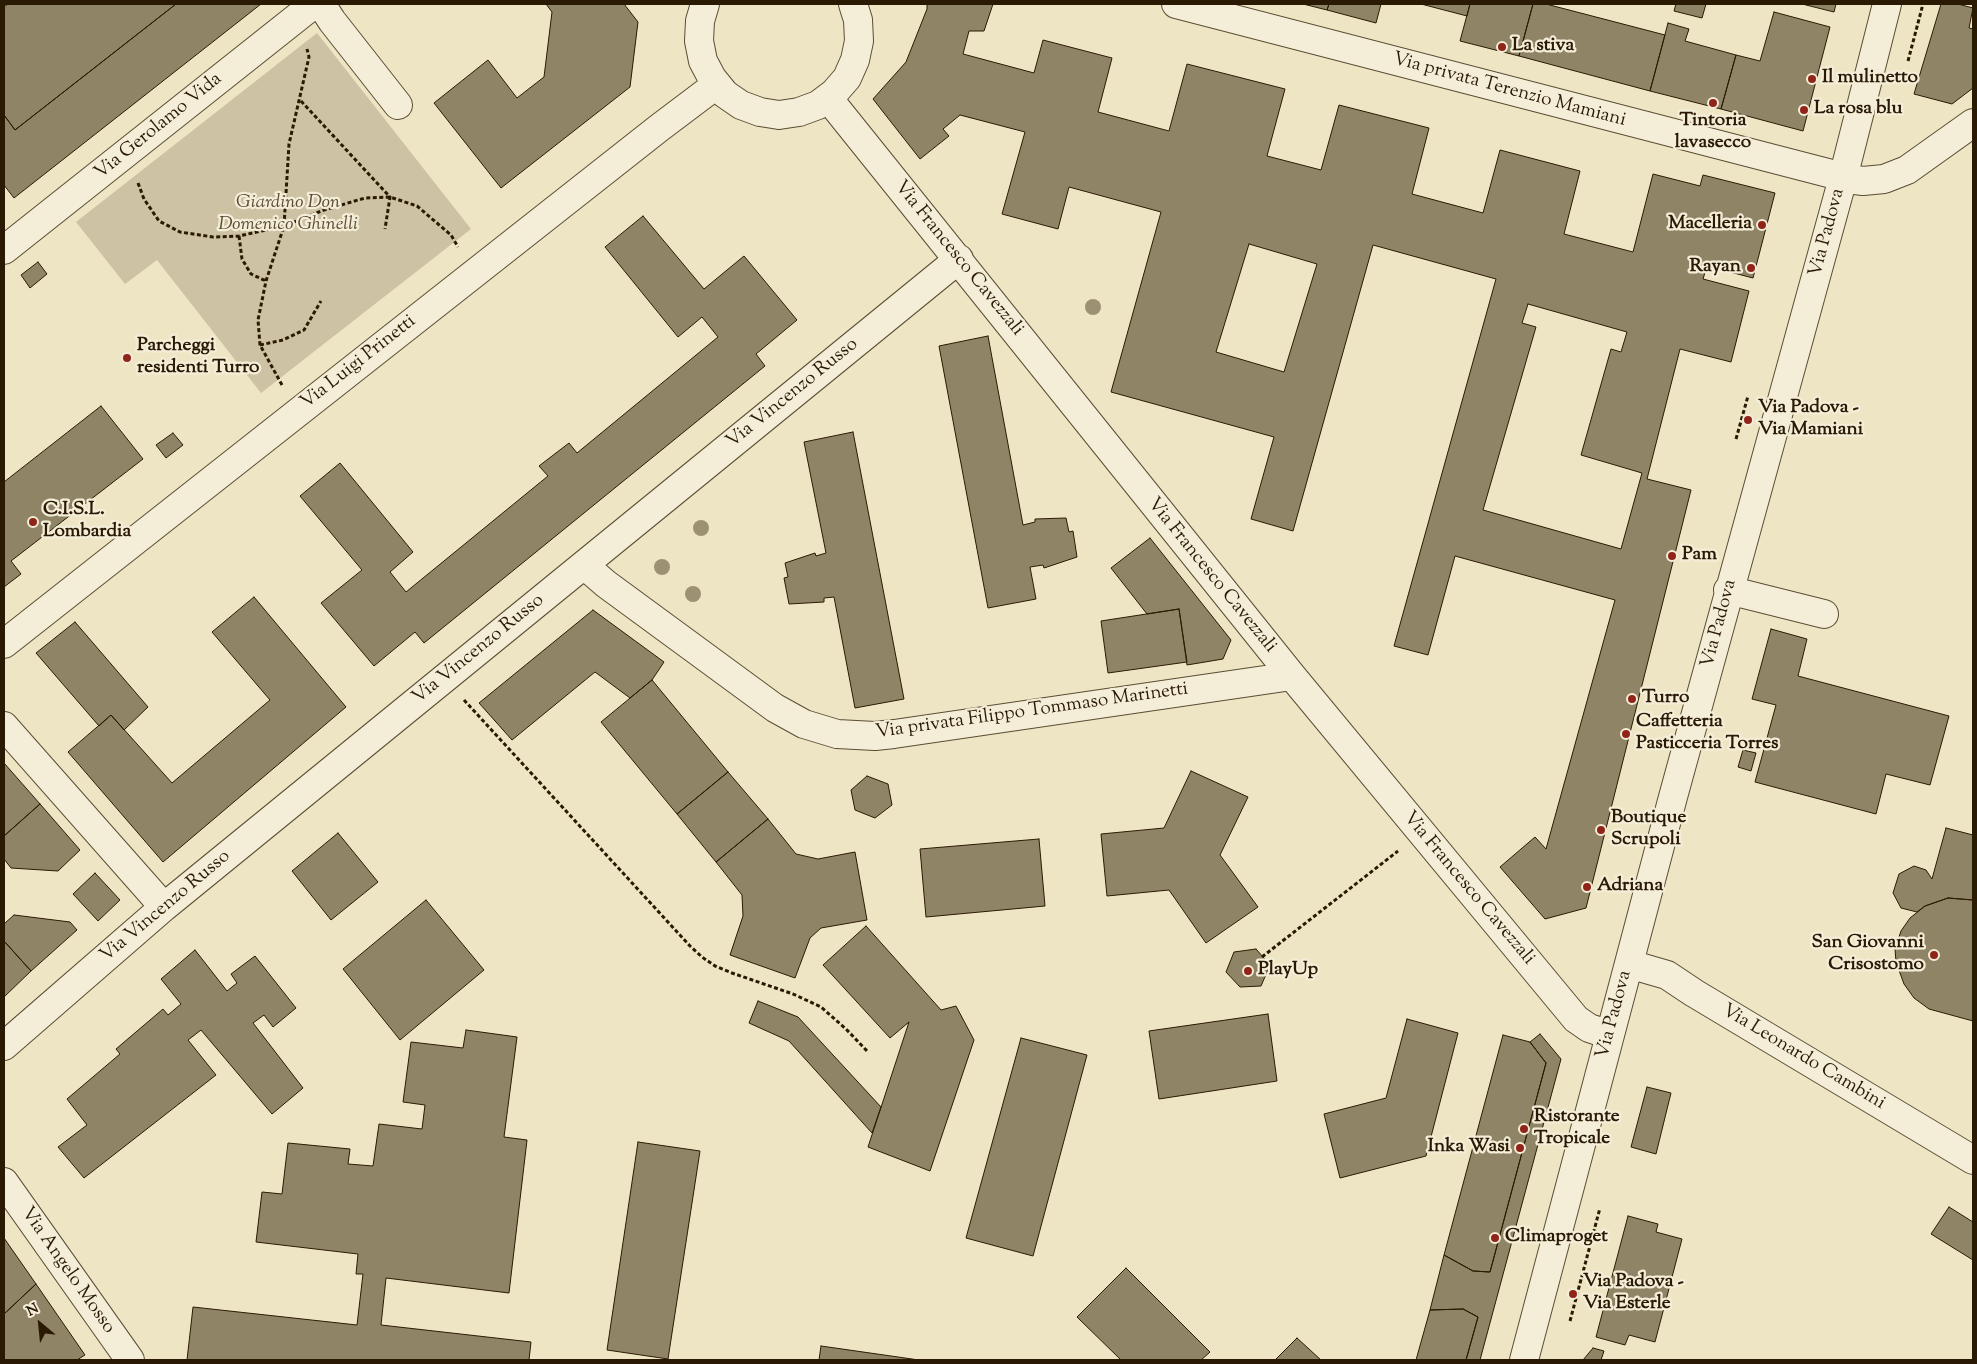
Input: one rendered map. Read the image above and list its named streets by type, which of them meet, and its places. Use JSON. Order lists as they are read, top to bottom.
{
  "streets": {
    "street": [
      "Via privata Terenzio Mamiani",
      "Via Gerolamo Vida",
      "Via Padova",
      "Via Francesco Cavezzali",
      "Via Luigi Prinetti",
      "Via Vincenzo Russo",
      "Via privata Filippo Tommaso Marinetti",
      "Via Leonardo Cambini",
      "Via Angelo Mosso"
    ]
  },
  "crossings": [
    ["Via privata Terenzio Mamiani", "Via Padova"],
    ["Via Padova", "Via Francesco Cavezzali"],
    ["Via Padova", "Via Leonardo Cambini"],
    ["Via Francesco Cavezzali", "Via Vincenzo Russo"],
    ["Via Francesco Cavezzali", "Via privata Filippo Tommaso Marinetti"],
    ["Via Vincenzo Russo", "Via privata Filippo Tommaso Marinetti"]
  ],
  "parks": ["Giardino Don Domenico Ghinelli"],
  "places": [
    "La stiva",
    "Il mulinetto",
    "Tintoria lavasecco",
    "La rosa blu",
    "Macelleria",
    "Rayan",
    "Parcheggi residenti Turro",
    "Via Padova - Via Mamiani",
    "C.I.S.L. Lombardia",
    "Pam",
    "Turro",
    "Caffetteria Pasticceria Torres",
    "Boutique Scrupoli",
    "Adriana",
    "San Giovanni Crisostomo",
    "PlayUp",
    "Ristorante Tropicale",
    "Inka Wasi",
    "Climaproget",
    "Via Padova - Via Esterle"
  ],
  "north": "top left"
}
